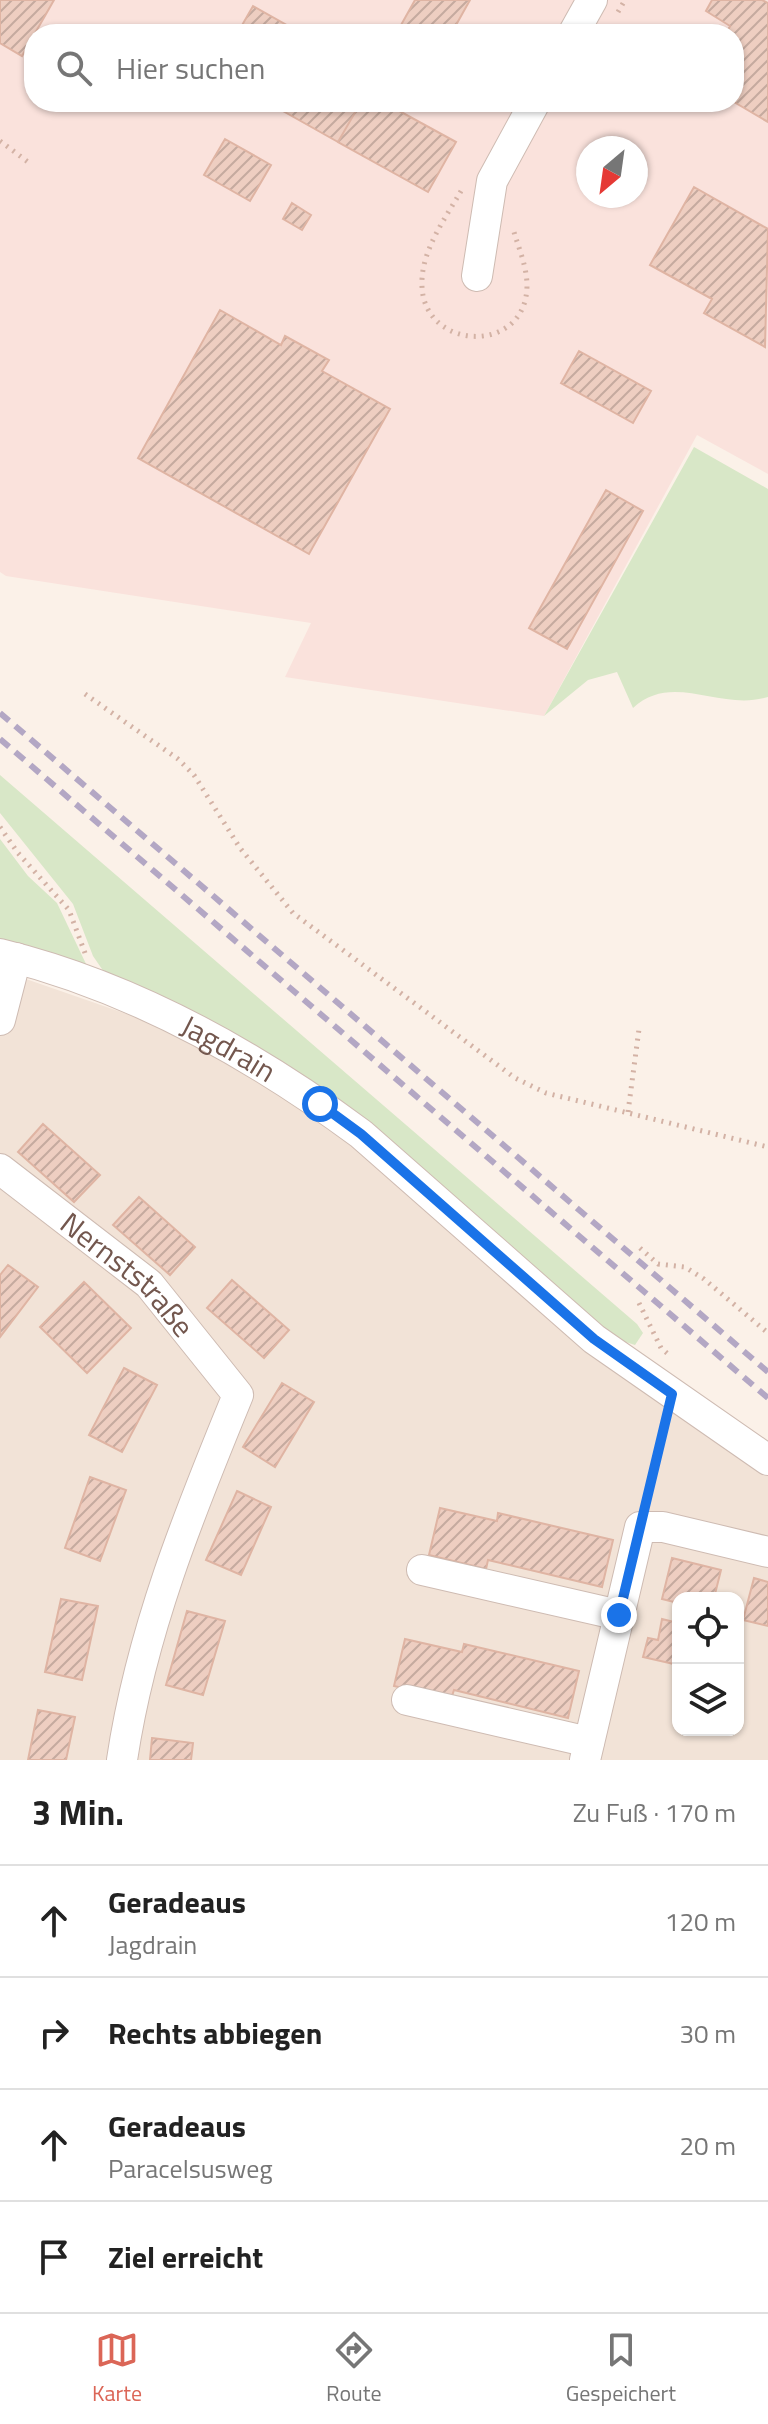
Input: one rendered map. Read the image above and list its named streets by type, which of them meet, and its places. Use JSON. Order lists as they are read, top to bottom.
{
  "streets": {
    "street": ["Jagdrain", "Nernststraße"]
  },
  "north": "bottom left",
  "page": {
    "search": "Hier suchen",
    "heading": ["3 Min.", "Zu Fuß · 170 m"],
    "list": [
      ["Geradeaus", "Jagdrain", "120 m"],
      ["Rechts abbiegen", "30 m"],
      ["Geradeaus", "Paracelsusweg", "20 m"],
      "Ziel erreicht"
    ],
    "nav": ["Karte", "Route", "Gespeichert"]
  }
}
